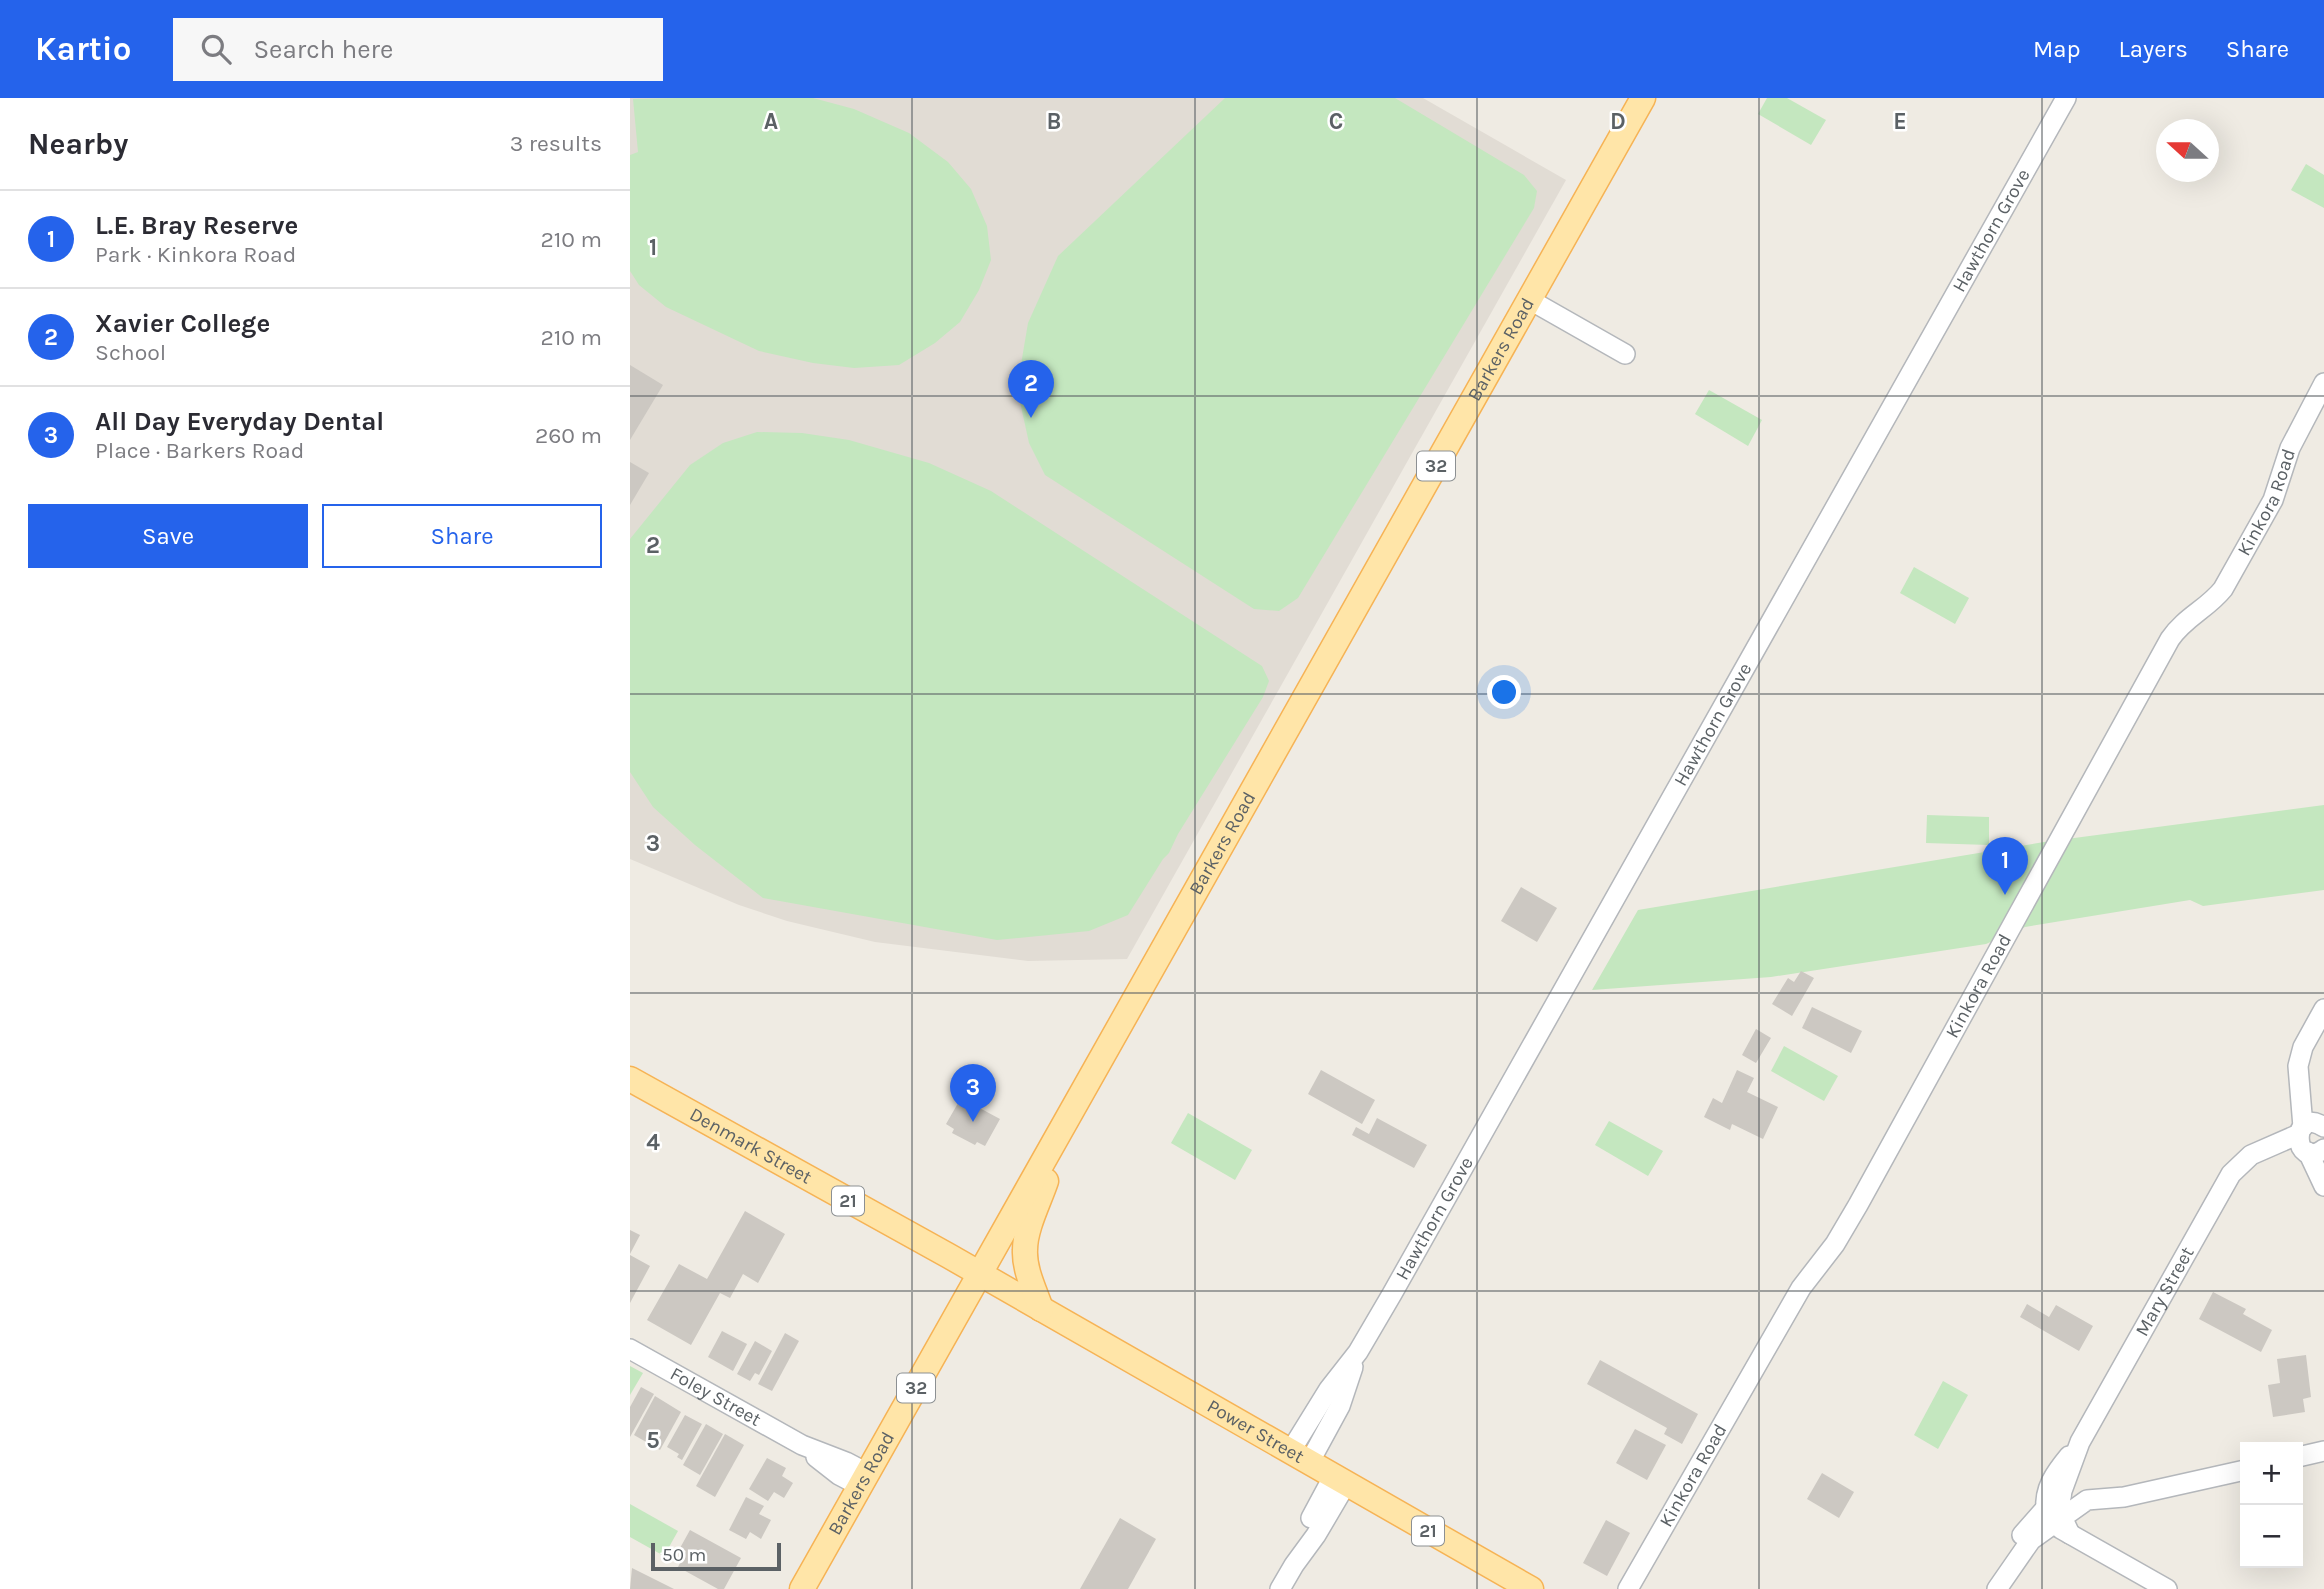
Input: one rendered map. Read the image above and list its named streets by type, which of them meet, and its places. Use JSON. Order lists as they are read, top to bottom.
{
  "streets": {
    "main road": [
      "Barkers Road",
      "32",
      "Denmark Street",
      "21",
      "Power Street"
    ],
    "street": [
      "Hawthorn Grove",
      "Kinkora Road",
      "Mary Street",
      "Foley Street"
    ]
  },
  "crossings": [
    ["Hawthorn Grove", "Power Street"],
    ["Barkers Road", "Denmark Street"],
    ["Barkers Road", "Foley Street"],
    ["Barkers Road", "Power Street"],
    ["Denmark Street", "Power Street"]
  ],
  "scale_bar": "50 m",
  "north": "left",
  "page": {
    "header": "Kartio",
    "search": "Search here",
    "nav": ["Map", "Layers", "Share"],
    "heading": ["Nearby", "3 results"],
    "list": [
      {
        "mark": "1",
        "name": "L.E. Bray Reserve",
        "note": "Park · Kinkora Road",
        "value": "210 m"
      },
      {
        "mark": "2",
        "name": "Xavier College",
        "note": "School",
        "value": "210 m"
      },
      {
        "mark": "3",
        "name": "All Day Everyday Dental",
        "note": "Place · Barkers Road",
        "value": "260 m"
      }
    ],
    "pins": ["2", "1", "3"],
    "buttons": ["Save", "Share"],
    "map_buttons": ["+", "−"],
    "scale": "50 m"
  },
  "grid": {
    "columns": [
      "A",
      "B",
      "C",
      "D",
      "E"
    ],
    "rows": [
      "1",
      "2",
      "3",
      "4",
      "5"
    ]
  }
}
